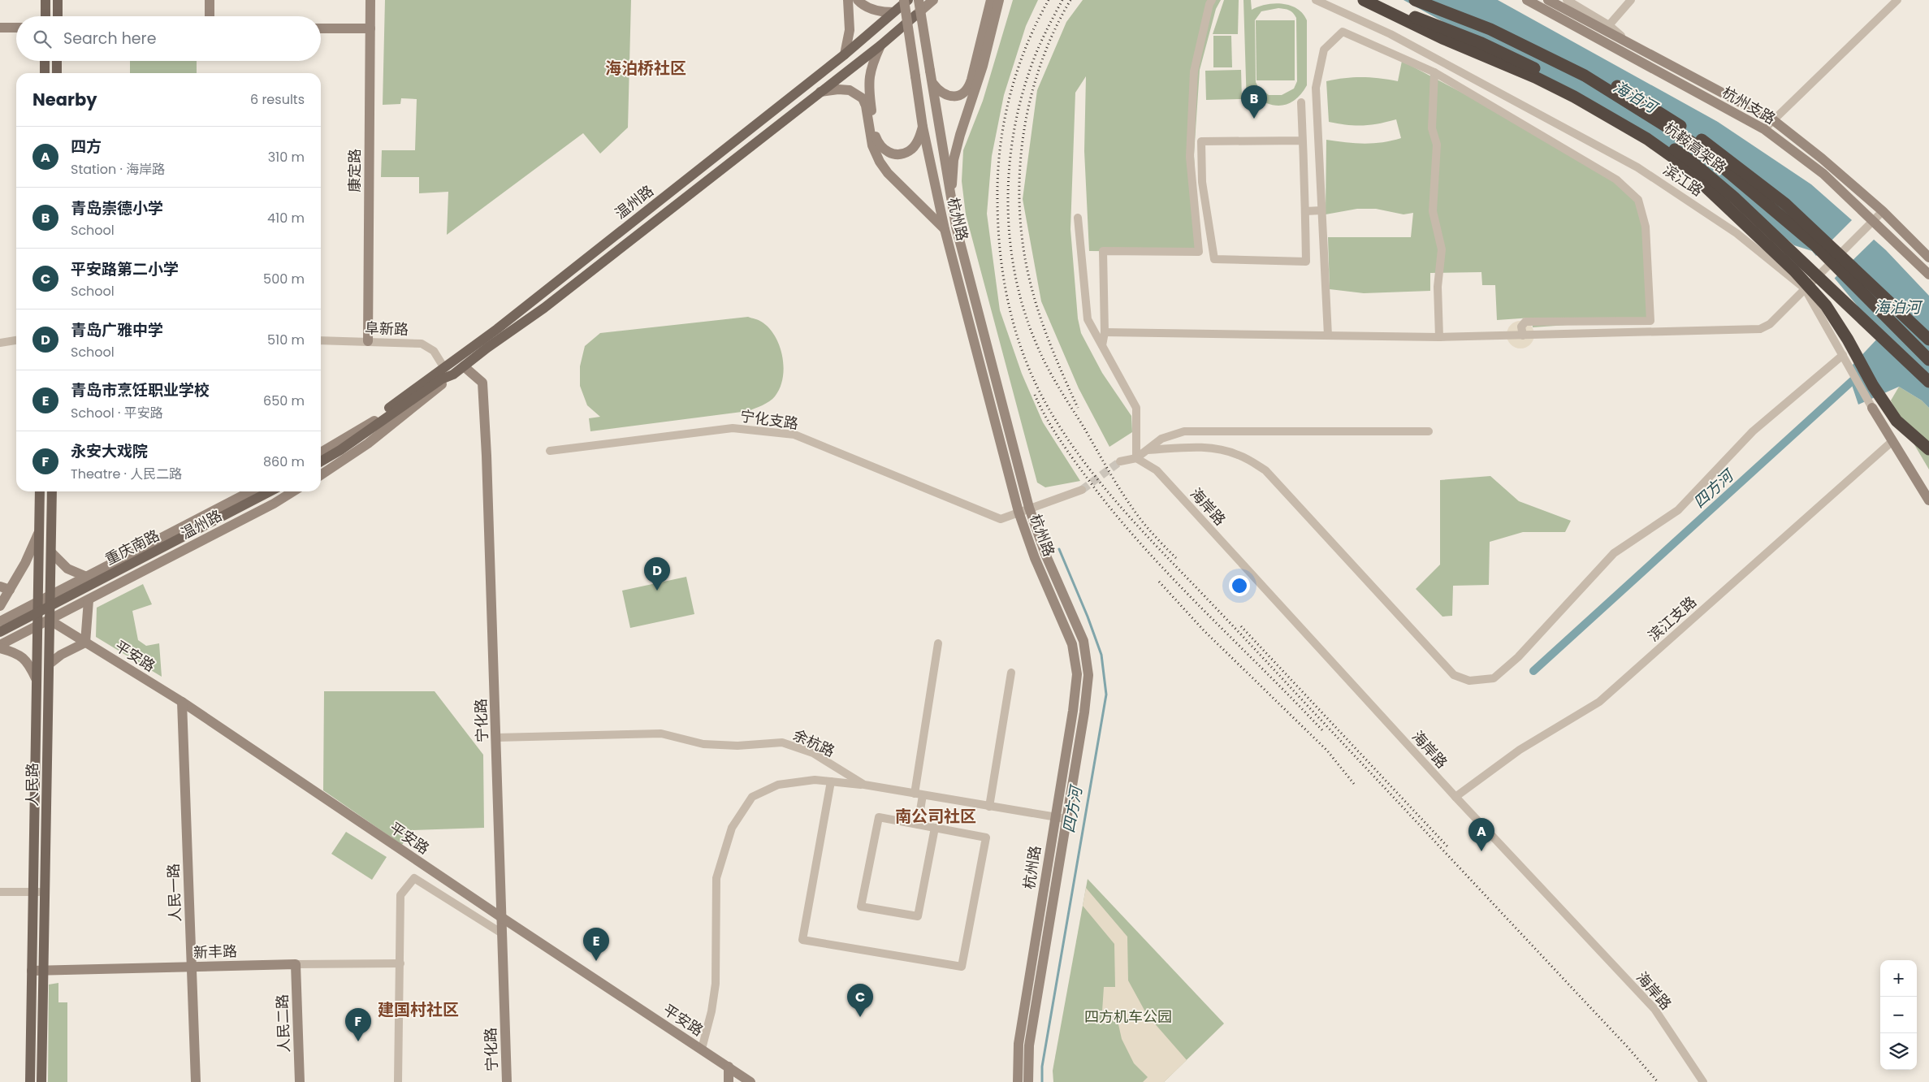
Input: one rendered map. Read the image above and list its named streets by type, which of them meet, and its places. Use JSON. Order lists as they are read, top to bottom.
{
  "streets": {
    "highway": ["杭鞍高架路"],
    "main road": [
      "杭州支路",
      "康定路",
      "滨江路",
      "温州路",
      "杭州路",
      "重庆南路",
      "平安路",
      "宁化路",
      "人民路",
      "人民一路",
      "新丰路",
      "人民二路"
    ],
    "street": [
      "阜新路",
      "宁化支路",
      "海岸路",
      "滨江支路",
      "余杭路"
    ]
  },
  "crossings": [
    ["康定路", "阜新路"],
    ["滨江路", "滨江支路"],
    ["温州路", "阜新路"],
    ["温州路", "平安路"],
    ["温州路", "宁化路"],
    ["温州路", "人民路"],
    ["杭州路", "宁化支路"],
    ["杭州路", "余杭路"],
    ["海岸路", "滨江支路"],
    ["平安路", "宁化路"],
    ["平安路", "人民路"],
    ["平安路", "人民一路"],
    ["宁化路", "余杭路"],
    ["人民路", "新丰路"],
    ["人民一路", "新丰路"],
    ["新丰路", "人民二路"]
  ],
  "districts": ["海泊桥社区", "南公司社区", "建国村社区"],
  "water": ["海泊河", "四方河"],
  "parks": ["四方机车公园"],
  "page": {
    "search": "Search here",
    "heading": ["Nearby", "6 results"],
    "pins": [
      "B",
      "D",
      "A",
      "E",
      "C",
      "F"
    ],
    "list": [
      {
        "mark": "A",
        "name": "四方",
        "note": "Station · 海岸路",
        "value": "310 m"
      },
      {
        "mark": "B",
        "name": "青岛崇德小学",
        "note": "School",
        "value": "410 m"
      },
      {
        "mark": "C",
        "name": "平安路第二小学",
        "note": "School",
        "value": "500 m"
      },
      {
        "mark": "D",
        "name": "青岛广雅中学",
        "note": "School",
        "value": "510 m"
      },
      {
        "mark": "E",
        "name": "青岛市烹饪职业学校",
        "note": "School · 平安路",
        "value": "650 m"
      },
      {
        "mark": "F",
        "name": "永安大戏院",
        "note": "Theatre · 人民二路",
        "value": "860 m"
      }
    ],
    "map_buttons": ["+", "−"]
  }
}
